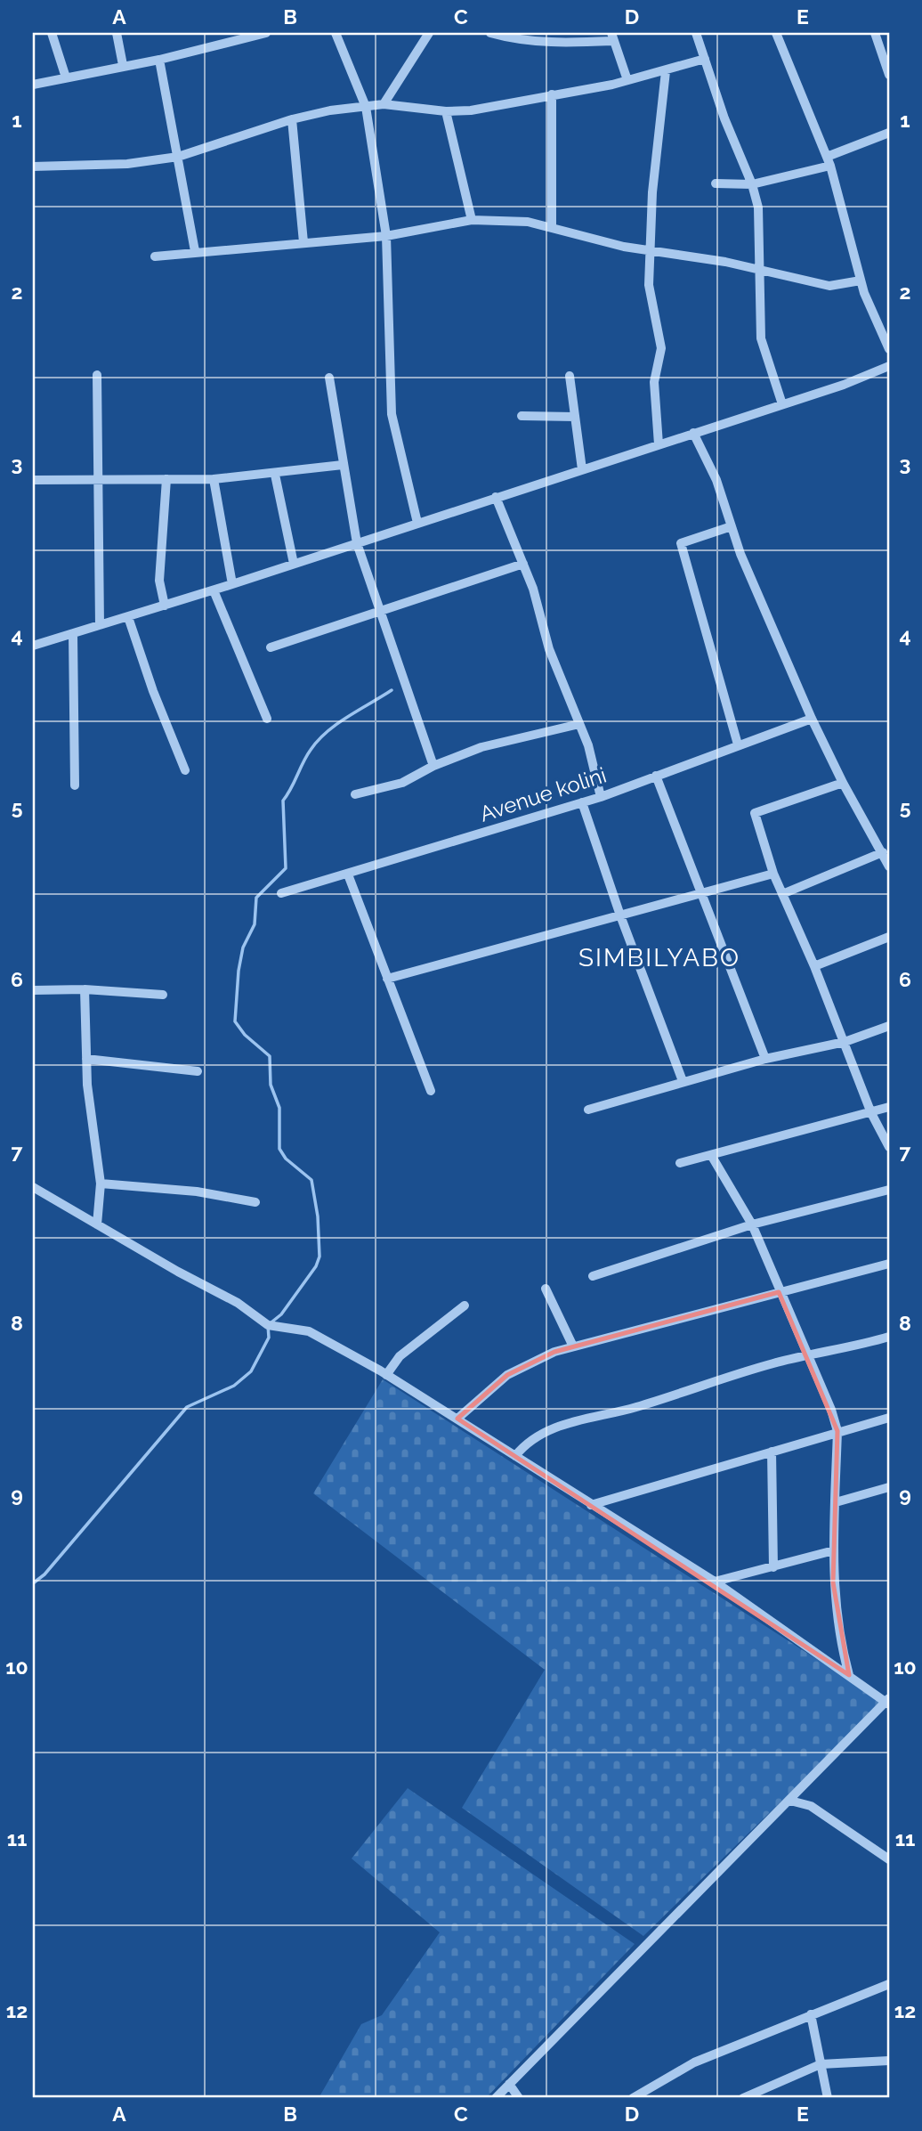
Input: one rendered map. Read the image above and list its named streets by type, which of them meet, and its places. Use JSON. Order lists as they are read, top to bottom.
{
  "streets": {
    "street": ["Avenue kolini"]
  },
  "districts": ["SIMBILYABO"],
  "grid": {
    "columns": [
      "A",
      "B",
      "C",
      "D",
      "E"
    ],
    "rows": [
      "1",
      "2",
      "3",
      "4",
      "5",
      "6",
      "7",
      "8",
      "9",
      "10",
      "11",
      "12"
    ]
  }
}
